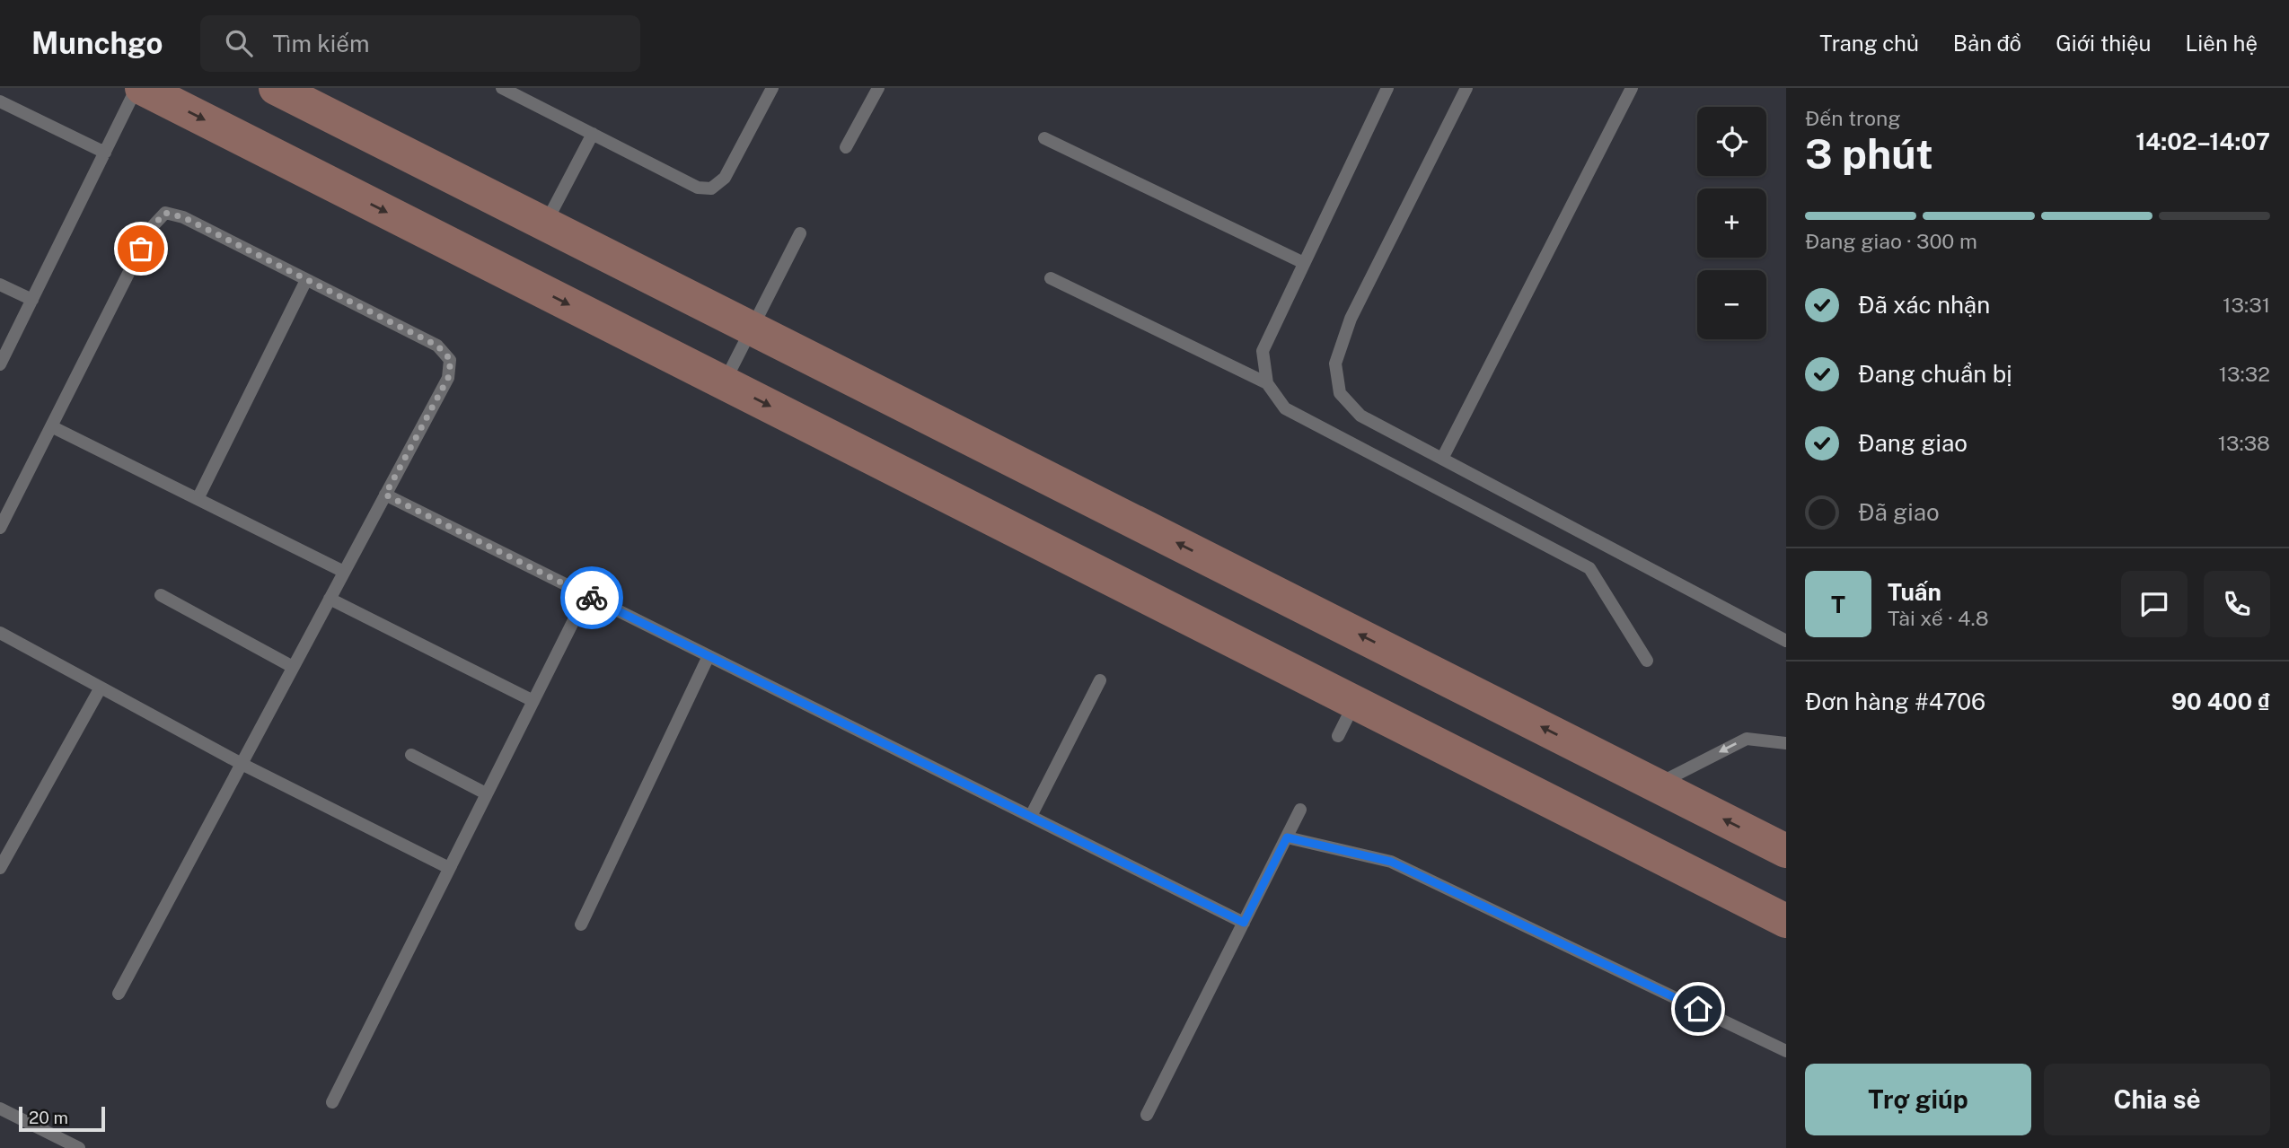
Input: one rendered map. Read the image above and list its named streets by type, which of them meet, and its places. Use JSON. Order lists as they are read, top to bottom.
{
  "scale_bar": "20 m",
  "page": {
    "header": "Munchgo",
    "search": "Tìm kiếm",
    "nav": [
      "Trang chủ",
      "Bản đồ",
      "Giới thiệu",
      "Liên hệ"
    ],
    "heading": ["3 phút", "Đến trong", "14:02–14:07"],
    "panel": [
      "Tuấn",
      "Tài xế · 4.8",
      "Đơn hàng #4706",
      "90 400 ₫"
    ],
    "map_buttons": ["+", "−"],
    "bar": "Đang giao · 300 m",
    "list": [
      ["Đã xác nhận", "13:31"],
      ["Đang chuẩn bị", "13:32"],
      ["Đang giao", "13:38"],
      "Đã giao"
    ],
    "round": "T",
    "buttons": ["Trợ giúp", "Chia sẻ"],
    "scale": "20 m"
  }
}
